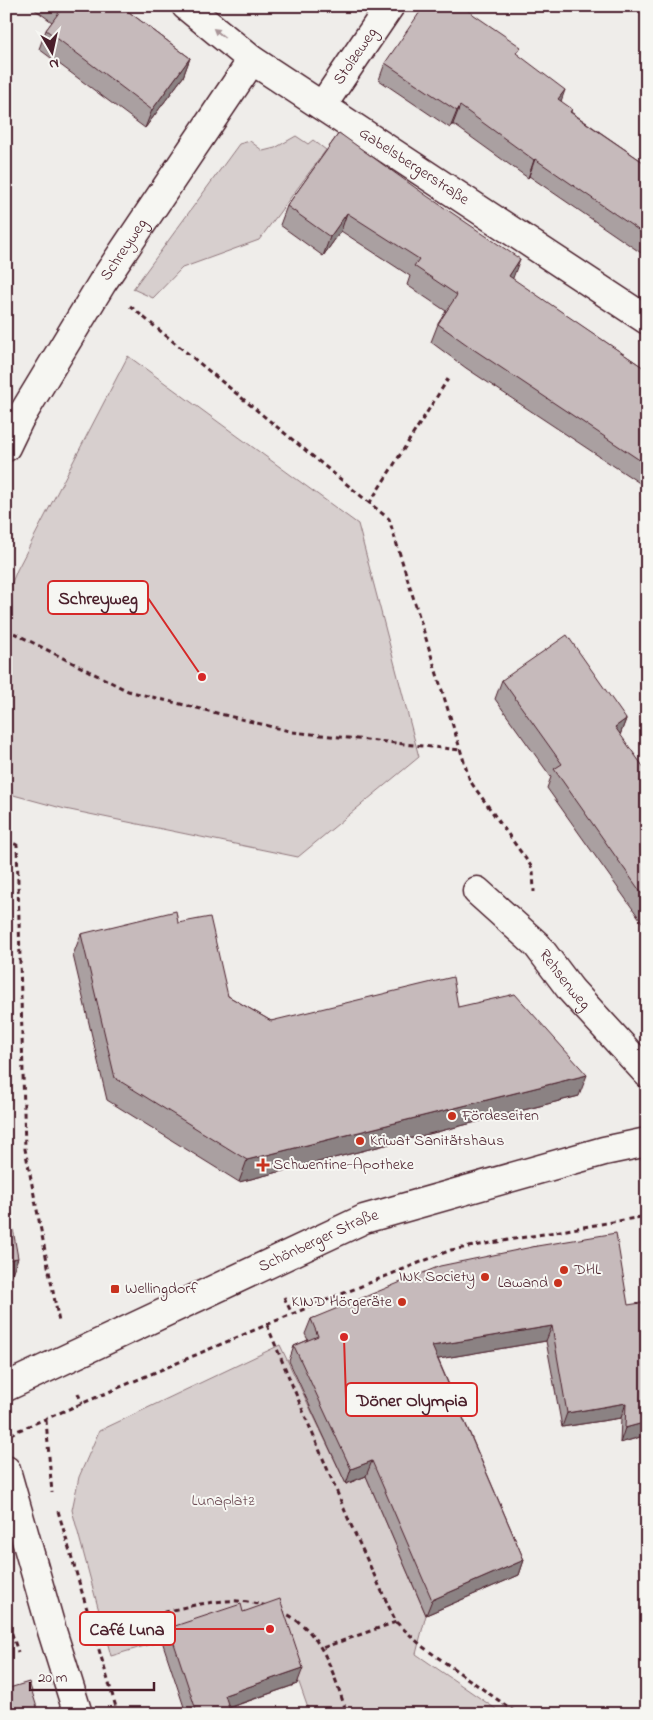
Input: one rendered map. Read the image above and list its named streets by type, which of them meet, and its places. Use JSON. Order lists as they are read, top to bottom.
{
  "streets": {
    "street": [
      "Stolzeweg",
      "Gabelsbergerstraße",
      "Schreyweg",
      "Rehsenweg",
      "Schönberger Straße"
    ]
  },
  "crossings": [
    ["Stolzeweg", "Gabelsbergerstraße"],
    ["Gabelsbergerstraße", "Schreyweg"]
  ],
  "parks": ["Lunaplatz"],
  "places": {
    "other": [
      "Schreyweg",
      "Fördeseiten",
      "Kriwat Sanitätshaus",
      "DHL",
      "INK Society",
      "Lawand",
      "KIND Hörgeräte",
      "Döner Olympia",
      "Café Luna"
    ],
    "health": ["Schwentine-Apotheke"],
    "transit": ["Wellingdorf"]
  },
  "scale_bar": "20 m",
  "north": "bottom"
}
